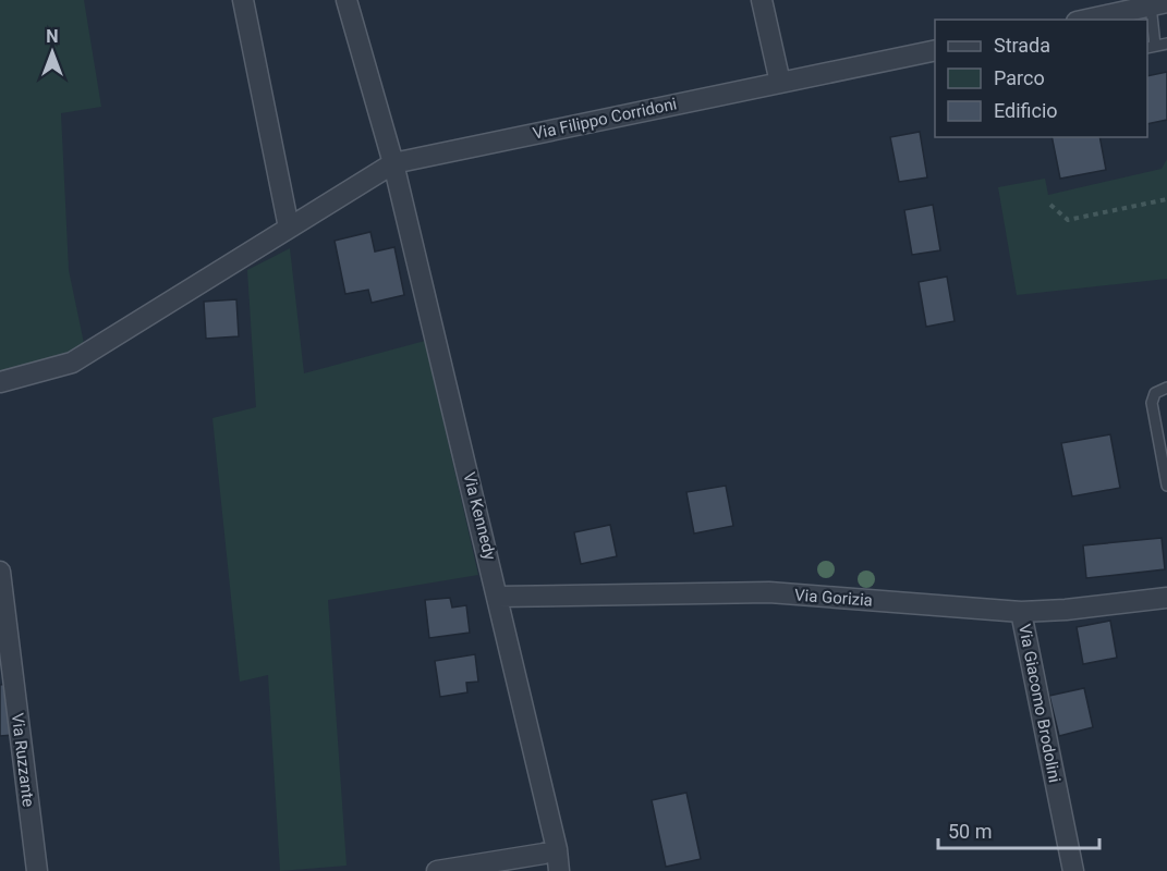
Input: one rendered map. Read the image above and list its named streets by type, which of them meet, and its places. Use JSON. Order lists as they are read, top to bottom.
{
  "streets": {
    "street": [
      "Via Filippo Corridoni",
      "Via Kennedy",
      "Via Gorizia",
      "Via Giacomo Brodolini",
      "Via Ruzzante"
    ]
  },
  "crossings": [
    ["Via Filippo Corridoni", "Via Kennedy"],
    ["Via Kennedy", "Via Gorizia"],
    ["Via Gorizia", "Via Giacomo Brodolini"]
  ],
  "legend": ["Strada", "Parco", "Edificio"],
  "scale_bar": "50 m",
  "north": "top"
}
